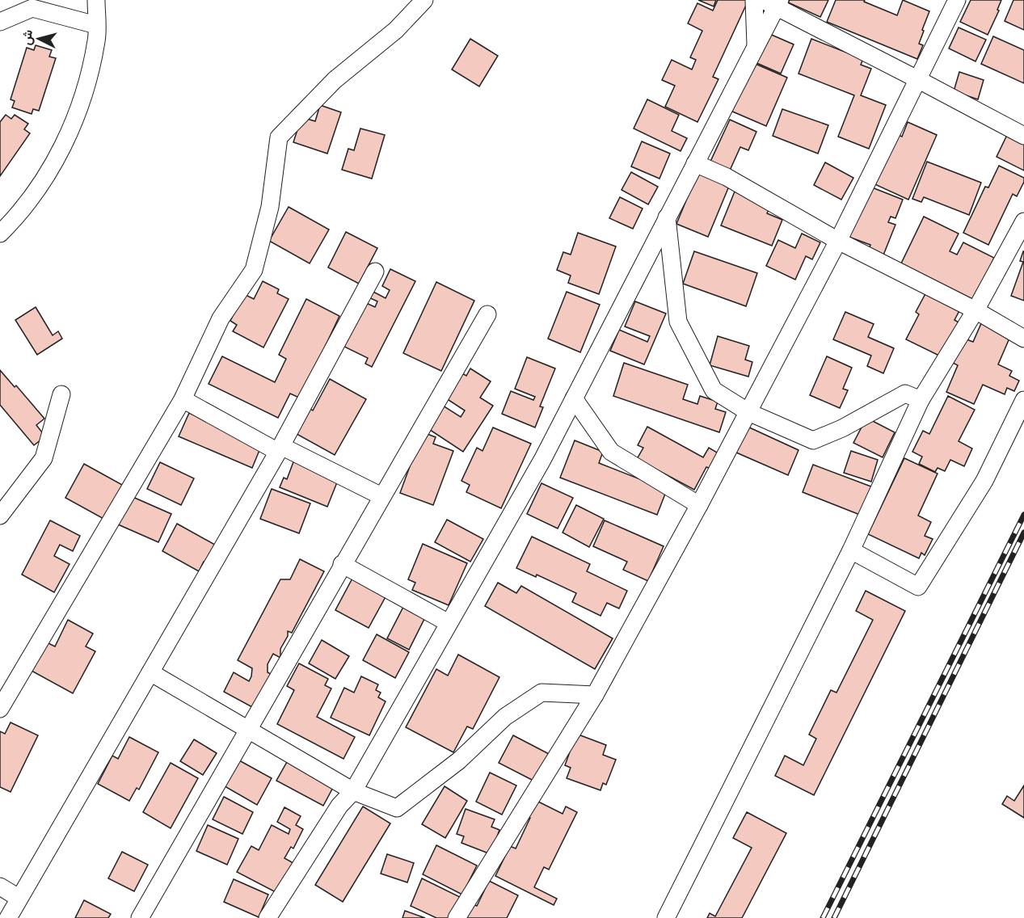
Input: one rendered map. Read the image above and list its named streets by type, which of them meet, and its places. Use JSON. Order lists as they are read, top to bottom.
{
  "north": "left"
}
